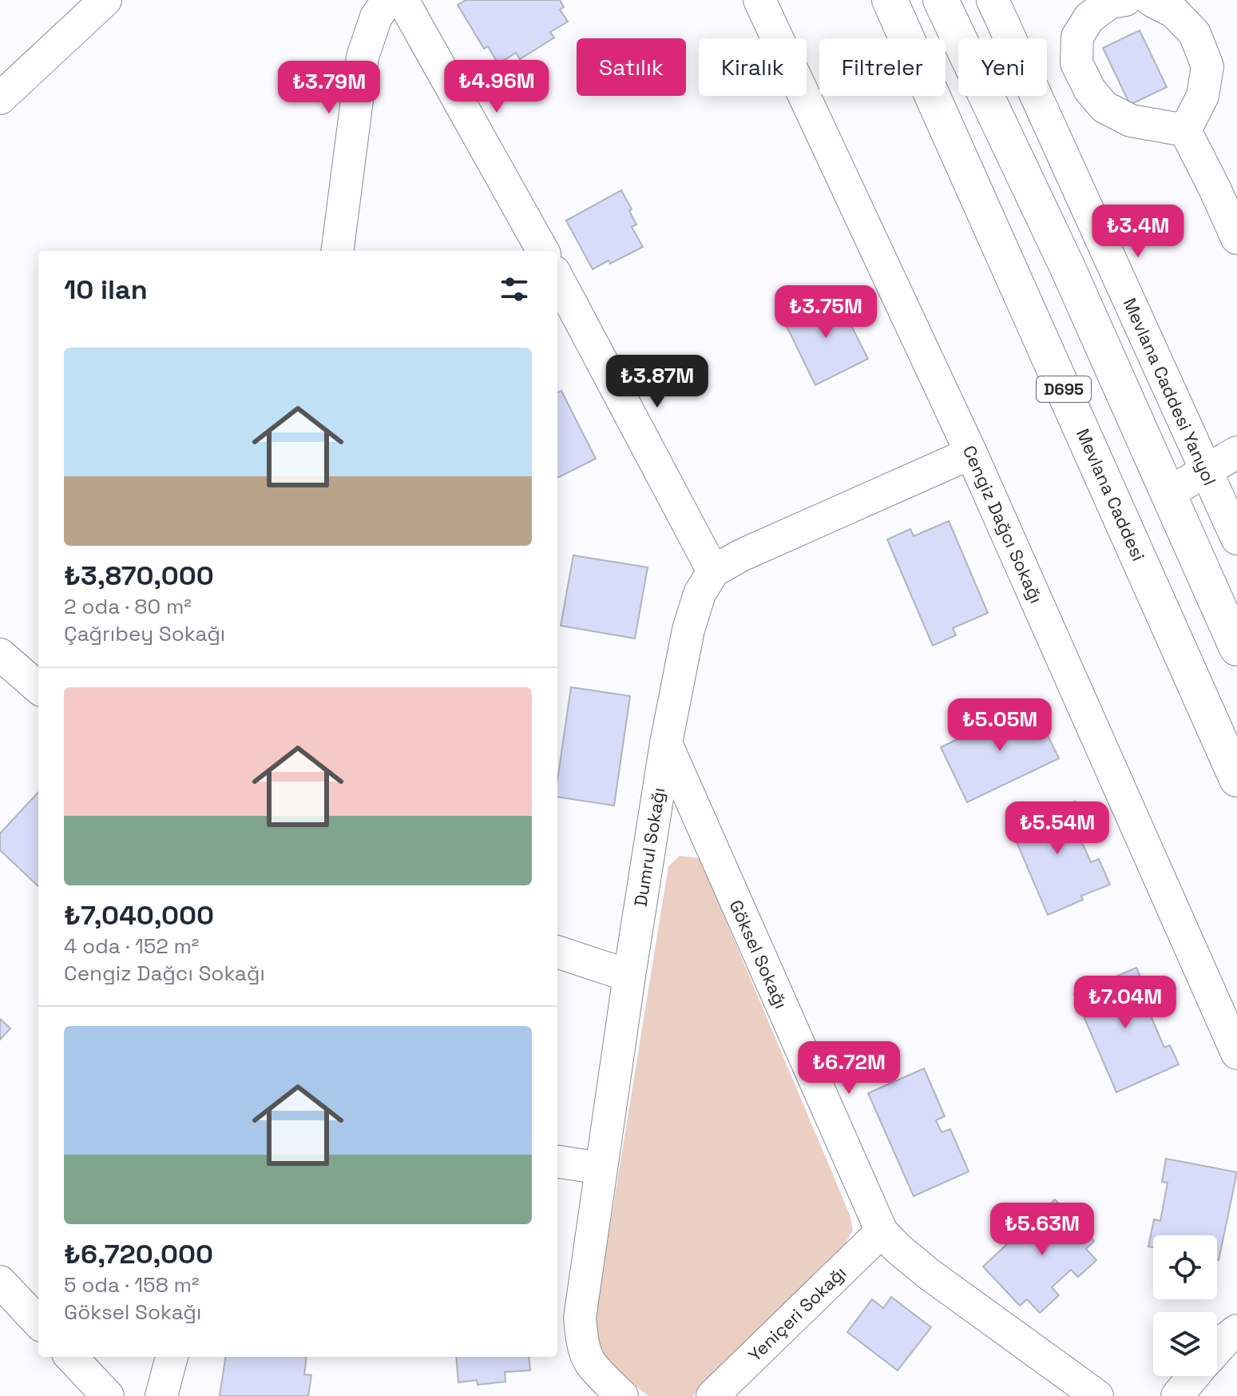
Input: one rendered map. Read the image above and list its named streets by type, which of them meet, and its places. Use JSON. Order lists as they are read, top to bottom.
{
  "streets": {
    "main road": ["D695", "Mevlana Caddesi"],
    "street": [
      "Mevlana Caddesi Yanyol",
      "Cengiz Dağcı Sokağı",
      "Dumrul Sokağı",
      "Göksel Sokağı",
      "Yeniçeri Sokağı"
    ]
  },
  "crossings": [
    ["Dumrul Sokağı", "Göksel Sokağı"],
    ["Göksel Sokağı", "Yeniçeri Sokağı"]
  ],
  "page": {
    "chip": [
      "Satılık",
      "Kiralık",
      "Filtreler",
      "Yeni"
    ],
    "price": [
      "₺4.96M",
      "₺3.79M",
      "₺3.4M",
      "₺3.75M",
      "₺3.87M",
      "₺5.05M",
      "₺5.54M",
      "₺7.04M",
      "₺6.72M",
      "₺5.63M"
    ],
    "heading": "10 ilan",
    "list": [
      {
        "name": "₺3,870,000",
        "note": "2 oda · 80 m² · Çağrıbey Sokağı"
      },
      {
        "name": "₺7,040,000",
        "note": "4 oda · 152 m² · Cengiz Dağcı Sokağı"
      },
      {
        "name": "₺6,720,000",
        "note": "5 oda · 158 m² · Göksel Sokağı"
      }
    ]
  }
}
